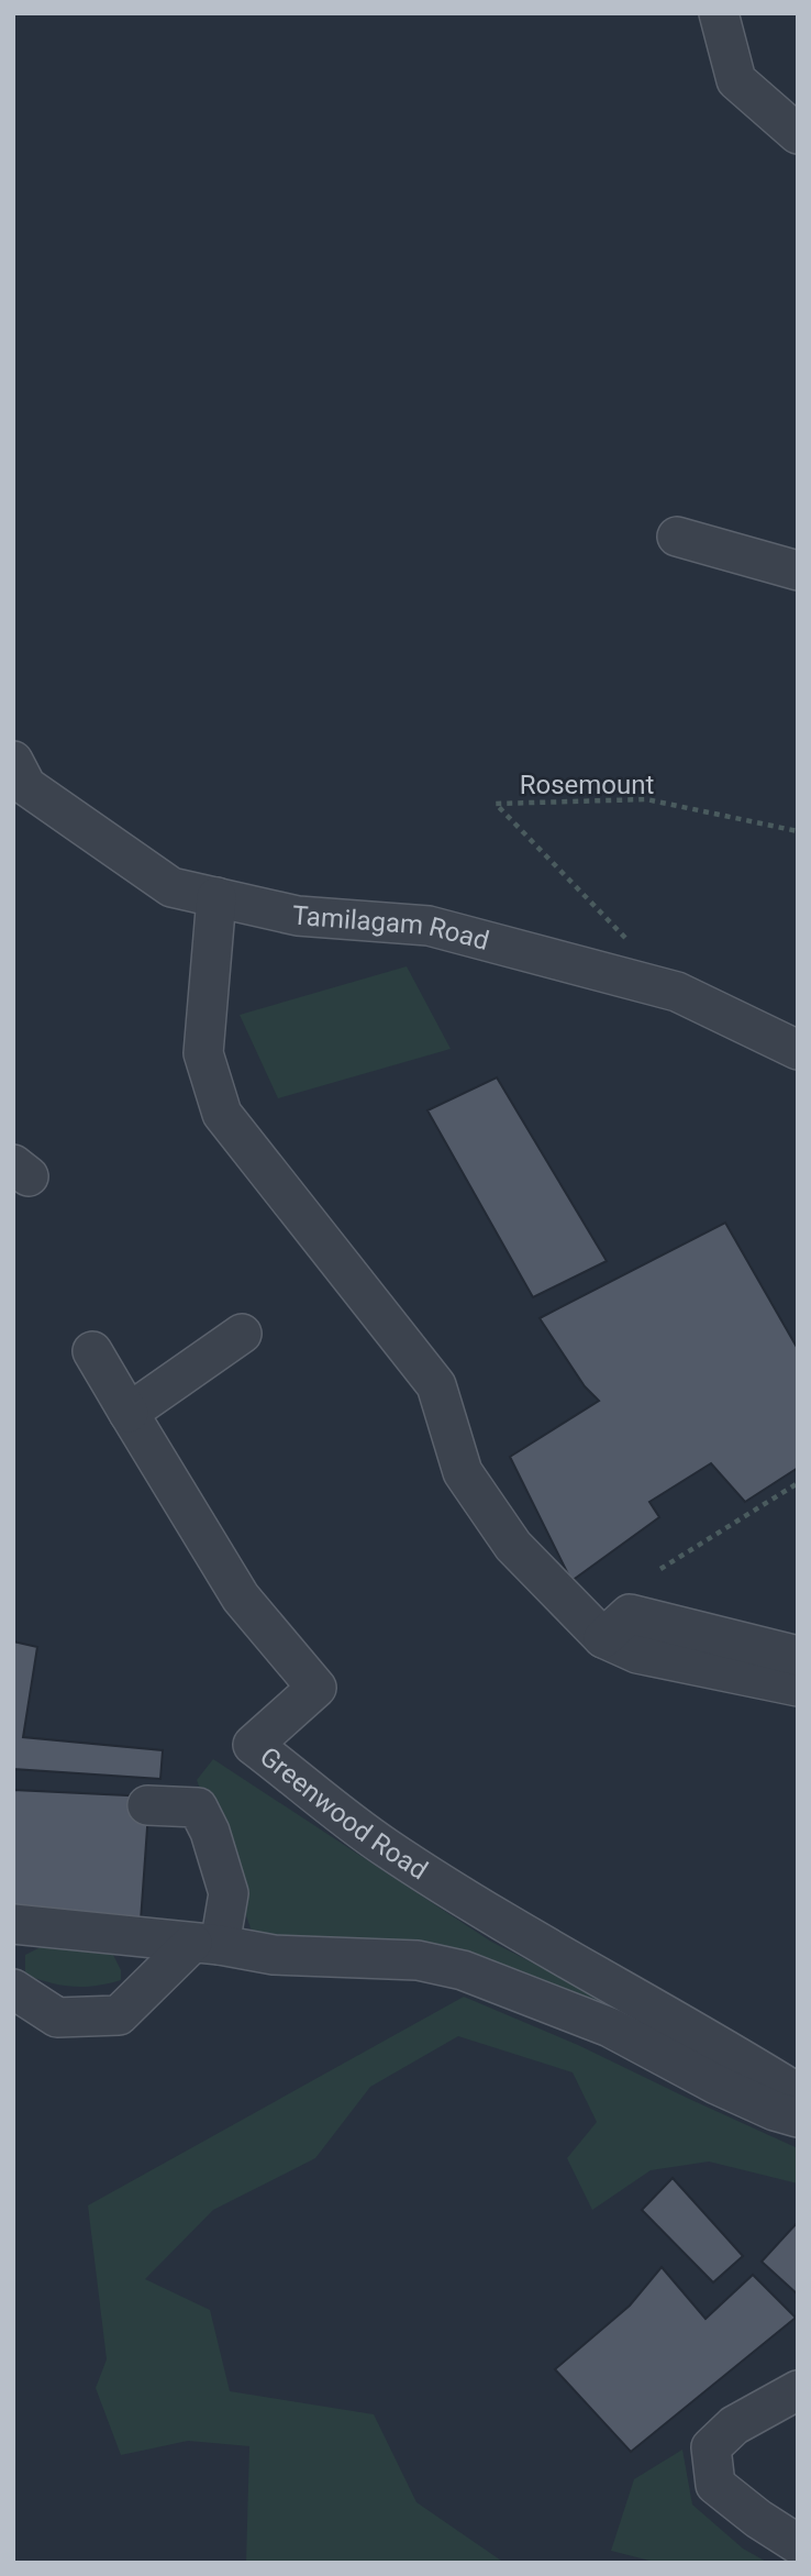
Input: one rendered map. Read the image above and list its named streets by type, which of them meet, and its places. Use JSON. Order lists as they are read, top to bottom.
{
  "streets": {
    "street": ["Tamilagam Road", "Greenwood Road"],
    "path": ["Rosemount"]
  }
}
